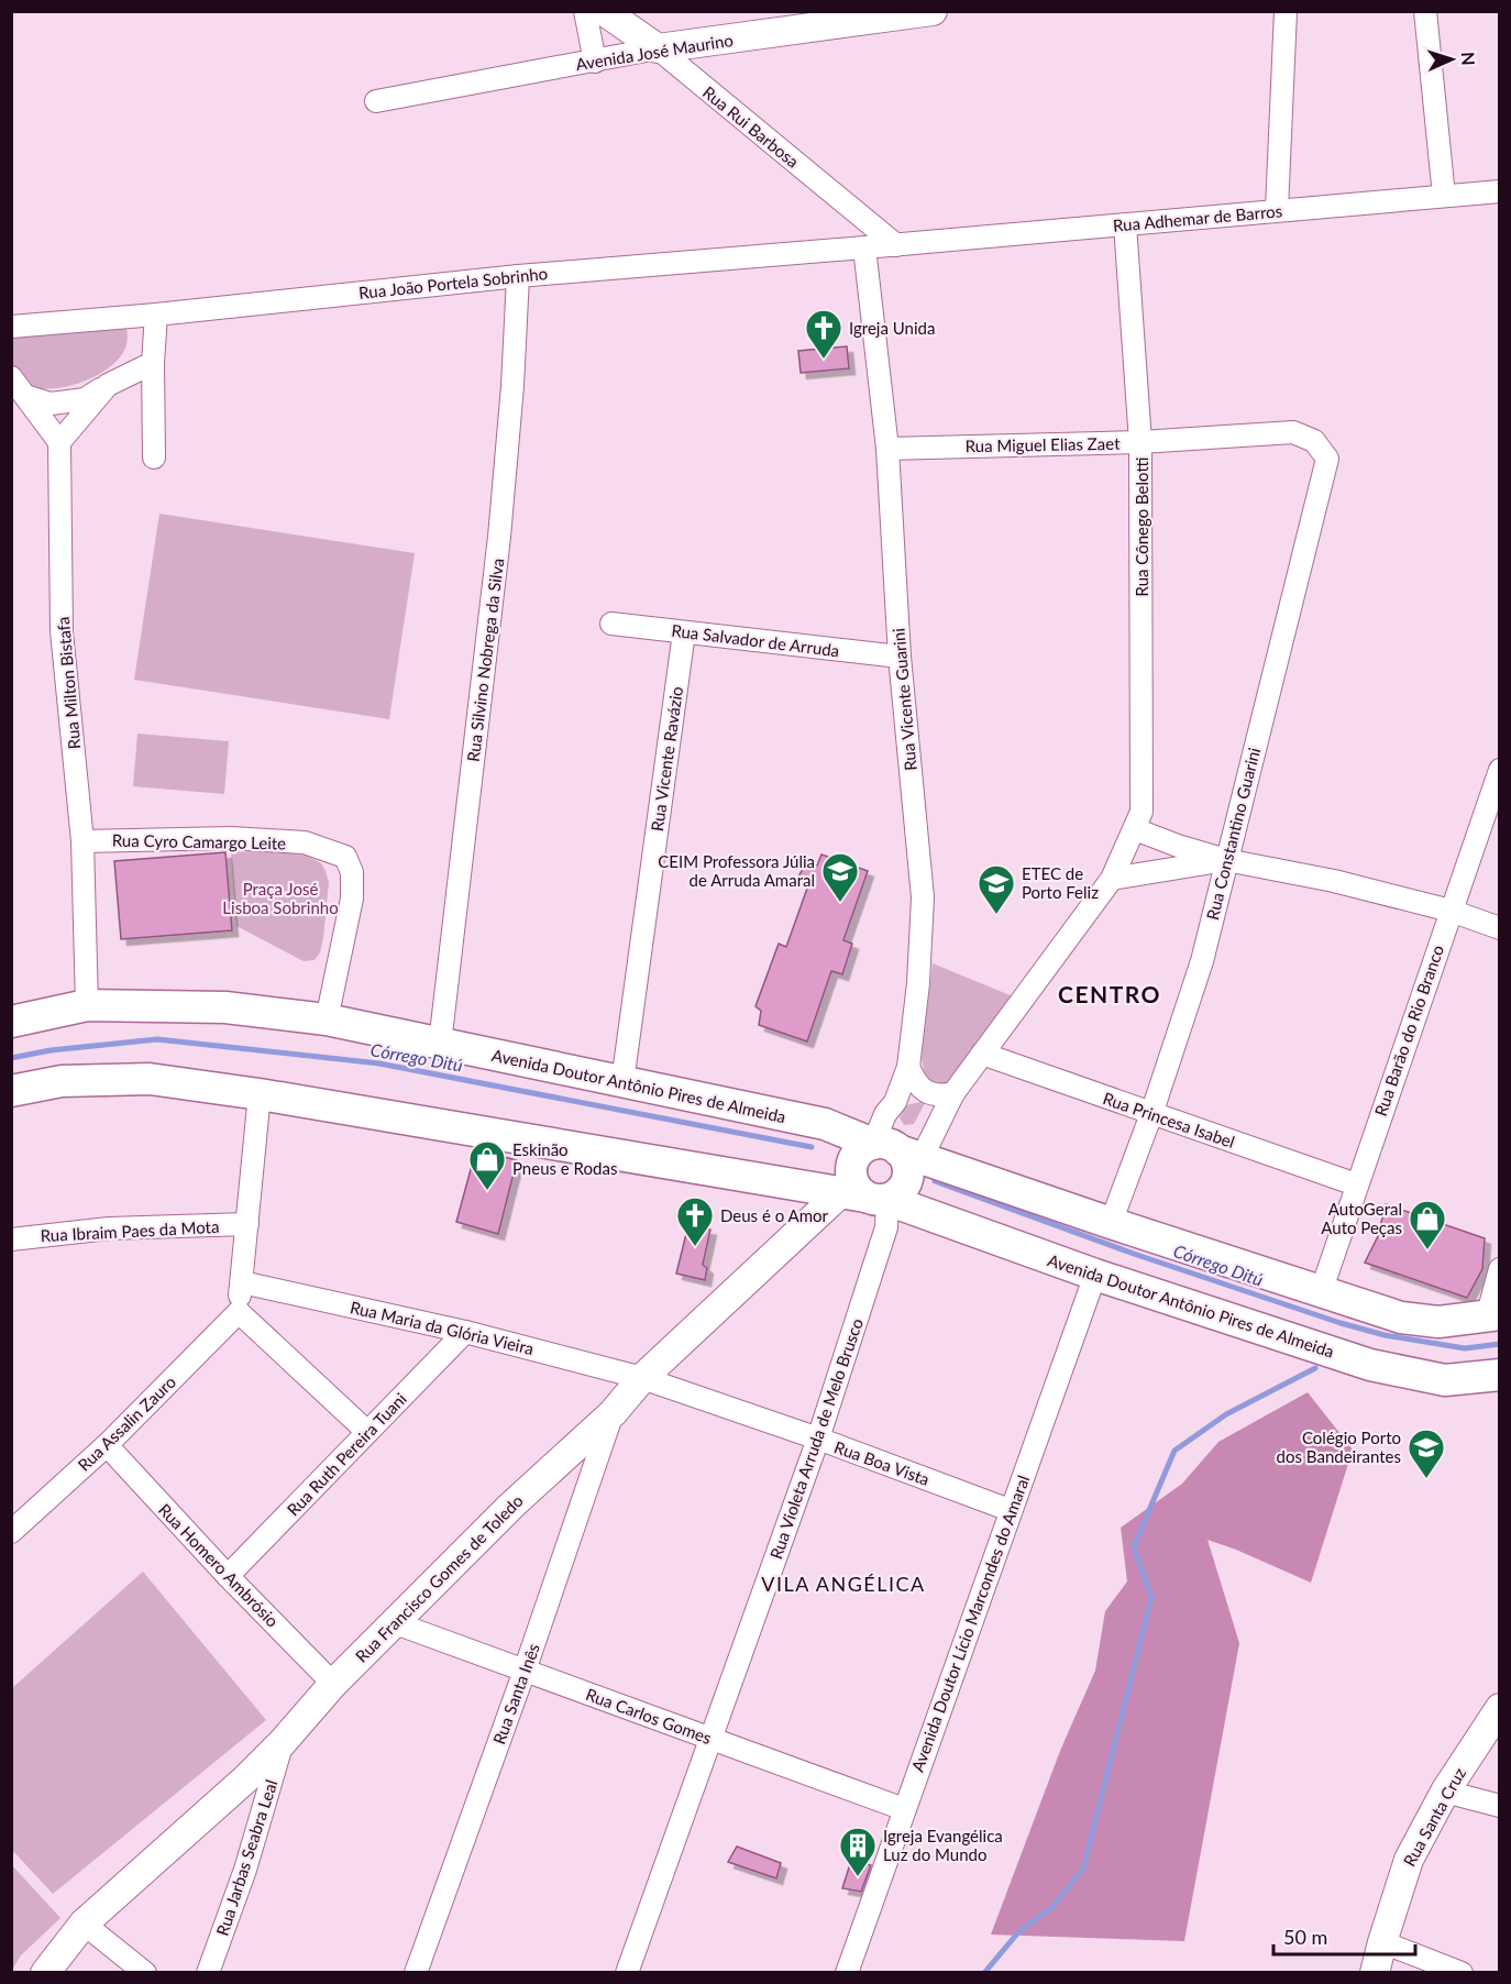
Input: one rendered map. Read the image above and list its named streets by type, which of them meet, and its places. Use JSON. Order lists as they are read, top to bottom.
{
  "streets": {
    "main road": ["Avenida Doutor Antônio Pires de Almeida"],
    "street": [
      "Avenida José Maurino",
      "Rua Rui Barbosa",
      "Rua Adhemar de Barros",
      "Rua João Portela Sobrinho",
      "Rua Miguel Elias Zaet",
      "Rua Cônego Belotti",
      "Rua Salvador de Arruda",
      "Rua Silvino Nobrega da Silva",
      "Rua Milton Bistafa",
      "Rua Vicente Guarini",
      "Rua Vicente Ravázio",
      "Rua Constantino Guarini",
      "Rua Cyro Camargo Leite",
      "Rua Barão do Rio Branco",
      "Rua Princesa Isabel",
      "Rua Ibraim Paes da Mota",
      "Rua Maria da Glória Vieira",
      "Rua Assalin Zauro",
      "Rua Violeta Arruda de Melo Brusco",
      "Rua Ruth Pereira Tuani",
      "Rua Boa Vista",
      "Rua Homero Ambrósio",
      "Rua Francisco Gomes de Toledo",
      "Avenida Doutor Lício Marcondes do Amaral",
      "Rua Santa Inês",
      "Rua Carlos Gomes",
      "Rua Santa Cruz",
      "Rua Jarbas Seabra Leal"
    ]
  },
  "crossings": [
    ["Avenida José Maurino", "Rua Rui Barbosa"],
    ["Rua Rui Barbosa", "Rua Adhemar de Barros"],
    ["Rua Rui Barbosa", "Rua João Portela Sobrinho"],
    ["Rua Adhemar de Barros", "Rua João Portela Sobrinho"],
    ["Rua Adhemar de Barros", "Rua Cônego Belotti"],
    ["Rua João Portela Sobrinho", "Rua Silvino Nobrega da Silva"],
    ["Rua João Portela Sobrinho", "Rua Vicente Guarini"],
    ["Rua Miguel Elias Zaet", "Rua Cônego Belotti"],
    ["Rua Miguel Elias Zaet", "Rua Vicente Guarini"],
    ["Rua Miguel Elias Zaet", "Rua Constantino Guarini"],
    ["Rua Cônego Belotti", "Rua Vicente Guarini"],
    ["Rua Cônego Belotti", "Avenida Doutor Antônio Pires de Almeida"],
    ["Rua Cônego Belotti", "Rua Princesa Isabel"],
    ["Rua Cônego Belotti", "Rua Violeta Arruda de Melo Brusco"],
    ["Rua Cônego Belotti", "Rua Francisco Gomes de Toledo"],
    ["Rua Salvador de Arruda", "Rua Vicente Guarini"],
    ["Rua Salvador de Arruda", "Rua Vicente Ravázio"],
    ["Rua Silvino Nobrega da Silva", "Avenida Doutor Antônio Pires de Almeida"],
    ["Rua Milton Bistafa", "Rua Cyro Camargo Leite"],
    ["Rua Milton Bistafa", "Avenida Doutor Antônio Pires de Almeida"],
    ["Rua Vicente Guarini", "Avenida Doutor Antônio Pires de Almeida"],
    ["Rua Vicente Guarini", "Rua Violeta Arruda de Melo Brusco"],
    ["Rua Vicente Guarini", "Rua Francisco Gomes de Toledo"],
    ["Rua Vicente Ravázio", "Avenida Doutor Antônio Pires de Almeida"],
    ["Rua Constantino Guarini", "Avenida Doutor Antônio Pires de Almeida"],
    ["Rua Constantino Guarini", "Rua Princesa Isabel"],
    ["Rua Cyro Camargo Leite", "Avenida Doutor Antônio Pires de Almeida"],
    ["Rua Barão do Rio Branco", "Avenida Doutor Antônio Pires de Almeida"],
    ["Rua Barão do Rio Branco", "Rua Princesa Isabel"],
    ["Avenida Doutor Antônio Pires de Almeida", "Rua Violeta Arruda de Melo Brusco"],
    ["Avenida Doutor Antônio Pires de Almeida", "Rua Francisco Gomes de Toledo"],
    ["Avenida Doutor Antônio Pires de Almeida", "Avenida Doutor Lício Marcondes do Amaral"],
    ["Rua Maria da Glória Vieira", "Rua Ruth Pereira Tuani"],
    ["Rua Maria da Glória Vieira", "Rua Boa Vista"],
    ["Rua Maria da Glória Vieira", "Rua Francisco Gomes de Toledo"],
    ["Rua Assalin Zauro", "Rua Homero Ambrósio"],
    ["Rua Violeta Arruda de Melo Brusco", "Rua Boa Vista"],
    ["Rua Violeta Arruda de Melo Brusco", "Rua Francisco Gomes de Toledo"],
    ["Rua Violeta Arruda de Melo Brusco", "Rua Carlos Gomes"],
    ["Rua Ruth Pereira Tuani", "Rua Homero Ambrósio"],
    ["Rua Boa Vista", "Rua Francisco Gomes de Toledo"],
    ["Rua Boa Vista", "Avenida Doutor Lício Marcondes do Amaral"],
    ["Rua Homero Ambrósio", "Rua Francisco Gomes de Toledo"],
    ["Rua Francisco Gomes de Toledo", "Rua Santa Inês"],
    ["Rua Francisco Gomes de Toledo", "Rua Carlos Gomes"],
    ["Rua Francisco Gomes de Toledo", "Rua Jarbas Seabra Leal"],
    ["Avenida Doutor Lício Marcondes do Amaral", "Rua Carlos Gomes"],
    ["Rua Santa Inês", "Rua Carlos Gomes"]
  ],
  "districts": ["CENTRO", "VILA ANGÉLICA"],
  "water": ["Córrego Ditú"],
  "parks": ["Praça José Lisboa Sobrinho"],
  "places": {
    "church": ["Igreja Unida", "Deus é o Amor"],
    "school or university": ["CEIM Professora Júlia de Arruda Amaral", "ETEC de Porto Feliz", "Colégio Porto dos Bandeirantes"],
    "shop": ["Eskinão Pneus e Rodas", "AutoGeral Auto Peças"],
    "building": ["Igreja Evangélica Luz do Mundo"]
  },
  "scale_bar": "50 m",
  "north": "right"
}
